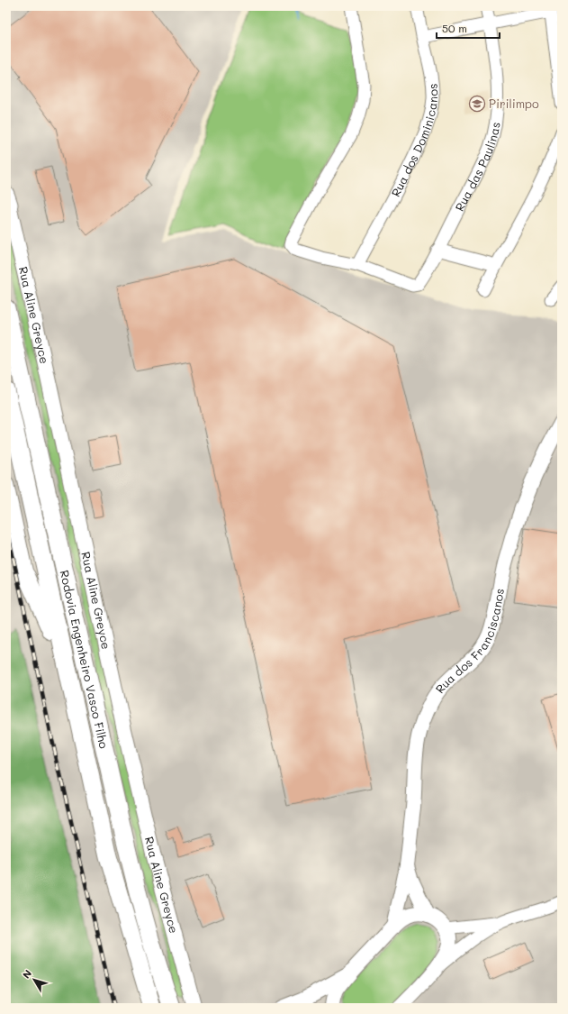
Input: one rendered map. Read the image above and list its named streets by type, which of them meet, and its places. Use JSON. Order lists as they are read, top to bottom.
{
  "streets": {
    "highway": ["Rodovia Engenheiro Vasco Filho"],
    "main road": ["Rua Aline Greyce", "Rua dos Franciscanos"],
    "street": ["Rua dos Dominicanos", "Rua das Paulinas"]
  },
  "crossings": [
    ["Rua dos Dominicanos", "Rua das Paulinas"]
  ],
  "places": {
    "school or university": ["Pirilimpo"]
  },
  "scale_bar": "50 m",
  "north": "top left"
}
